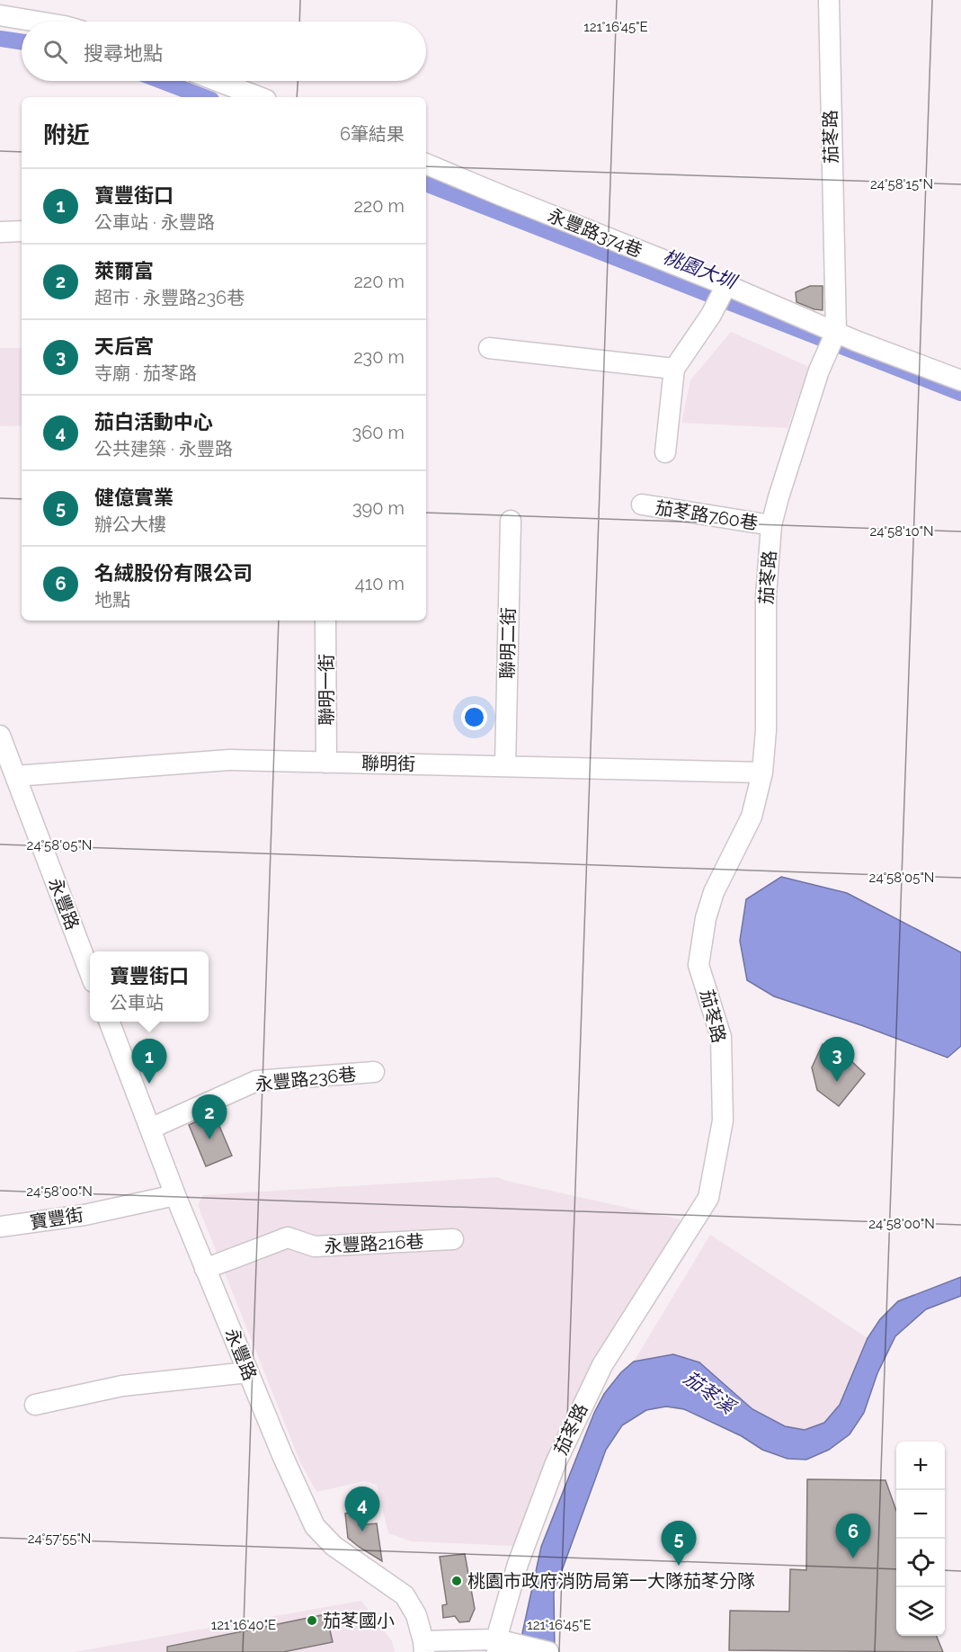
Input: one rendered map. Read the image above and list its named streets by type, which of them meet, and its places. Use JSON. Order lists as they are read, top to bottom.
{
  "streets": {
    "street": [
      "茄苳路",
      "永豐路374巷",
      "茄苳路760巷",
      "聯明二街",
      "聯明一街",
      "聯明街",
      "永豐路",
      "永豐路236巷",
      "寶豐街",
      "永豐路216巷"
    ]
  },
  "crossings": [
    ["茄苳路", "永豐路374巷"],
    ["茄苳路", "茄苳路760巷"],
    ["茄苳路", "聯明街"],
    ["聯明二街", "聯明街"],
    ["聯明一街", "聯明街"],
    ["聯明街", "永豐路"],
    ["永豐路", "永豐路236巷"],
    ["永豐路", "寶豐街"],
    ["永豐路", "永豐路216巷"]
  ],
  "water": ["桃園大圳", "茄苳溪"],
  "places": ["桃園市政府消防局第一大隊茄苳分隊", "茄苳國小"],
  "page": {
    "search": "搜尋地點",
    "heading": ["附近", "6筆結果"],
    "list": [
      {
        "mark": "1",
        "name": "寶豐街口",
        "note": "公車站 · 永豐路",
        "value": "220 m"
      },
      {
        "mark": "2",
        "name": "萊爾富",
        "note": "超市 · 永豐路236巷",
        "value": "220 m"
      },
      {
        "mark": "3",
        "name": "天后宮",
        "note": "寺廟 · 茄苳路",
        "value": "230 m"
      },
      {
        "mark": "4",
        "name": "茄白活動中心",
        "note": "公共建築 · 永豐路",
        "value": "360 m"
      },
      {
        "mark": "5",
        "name": "健億實業",
        "note": "辦公大樓",
        "value": "390 m"
      },
      {
        "mark": "6",
        "name": "名絨股份有限公司",
        "note": "地點",
        "value": "410 m"
      }
    ],
    "popup": ["寶豐街口", "公車站"],
    "pins": [
      "3",
      "1",
      "2",
      "4",
      "6",
      "5"
    ],
    "map_buttons": ["+", "−"]
  },
  "coordinates": [
    "121°16'45\"E",
    "24°58'15\"N",
    "24°58'10\"N",
    "24°58'05\"N",
    "24°58'00\"N",
    "24°57'55\"N",
    "121°16'40\"E"
  ]
}
